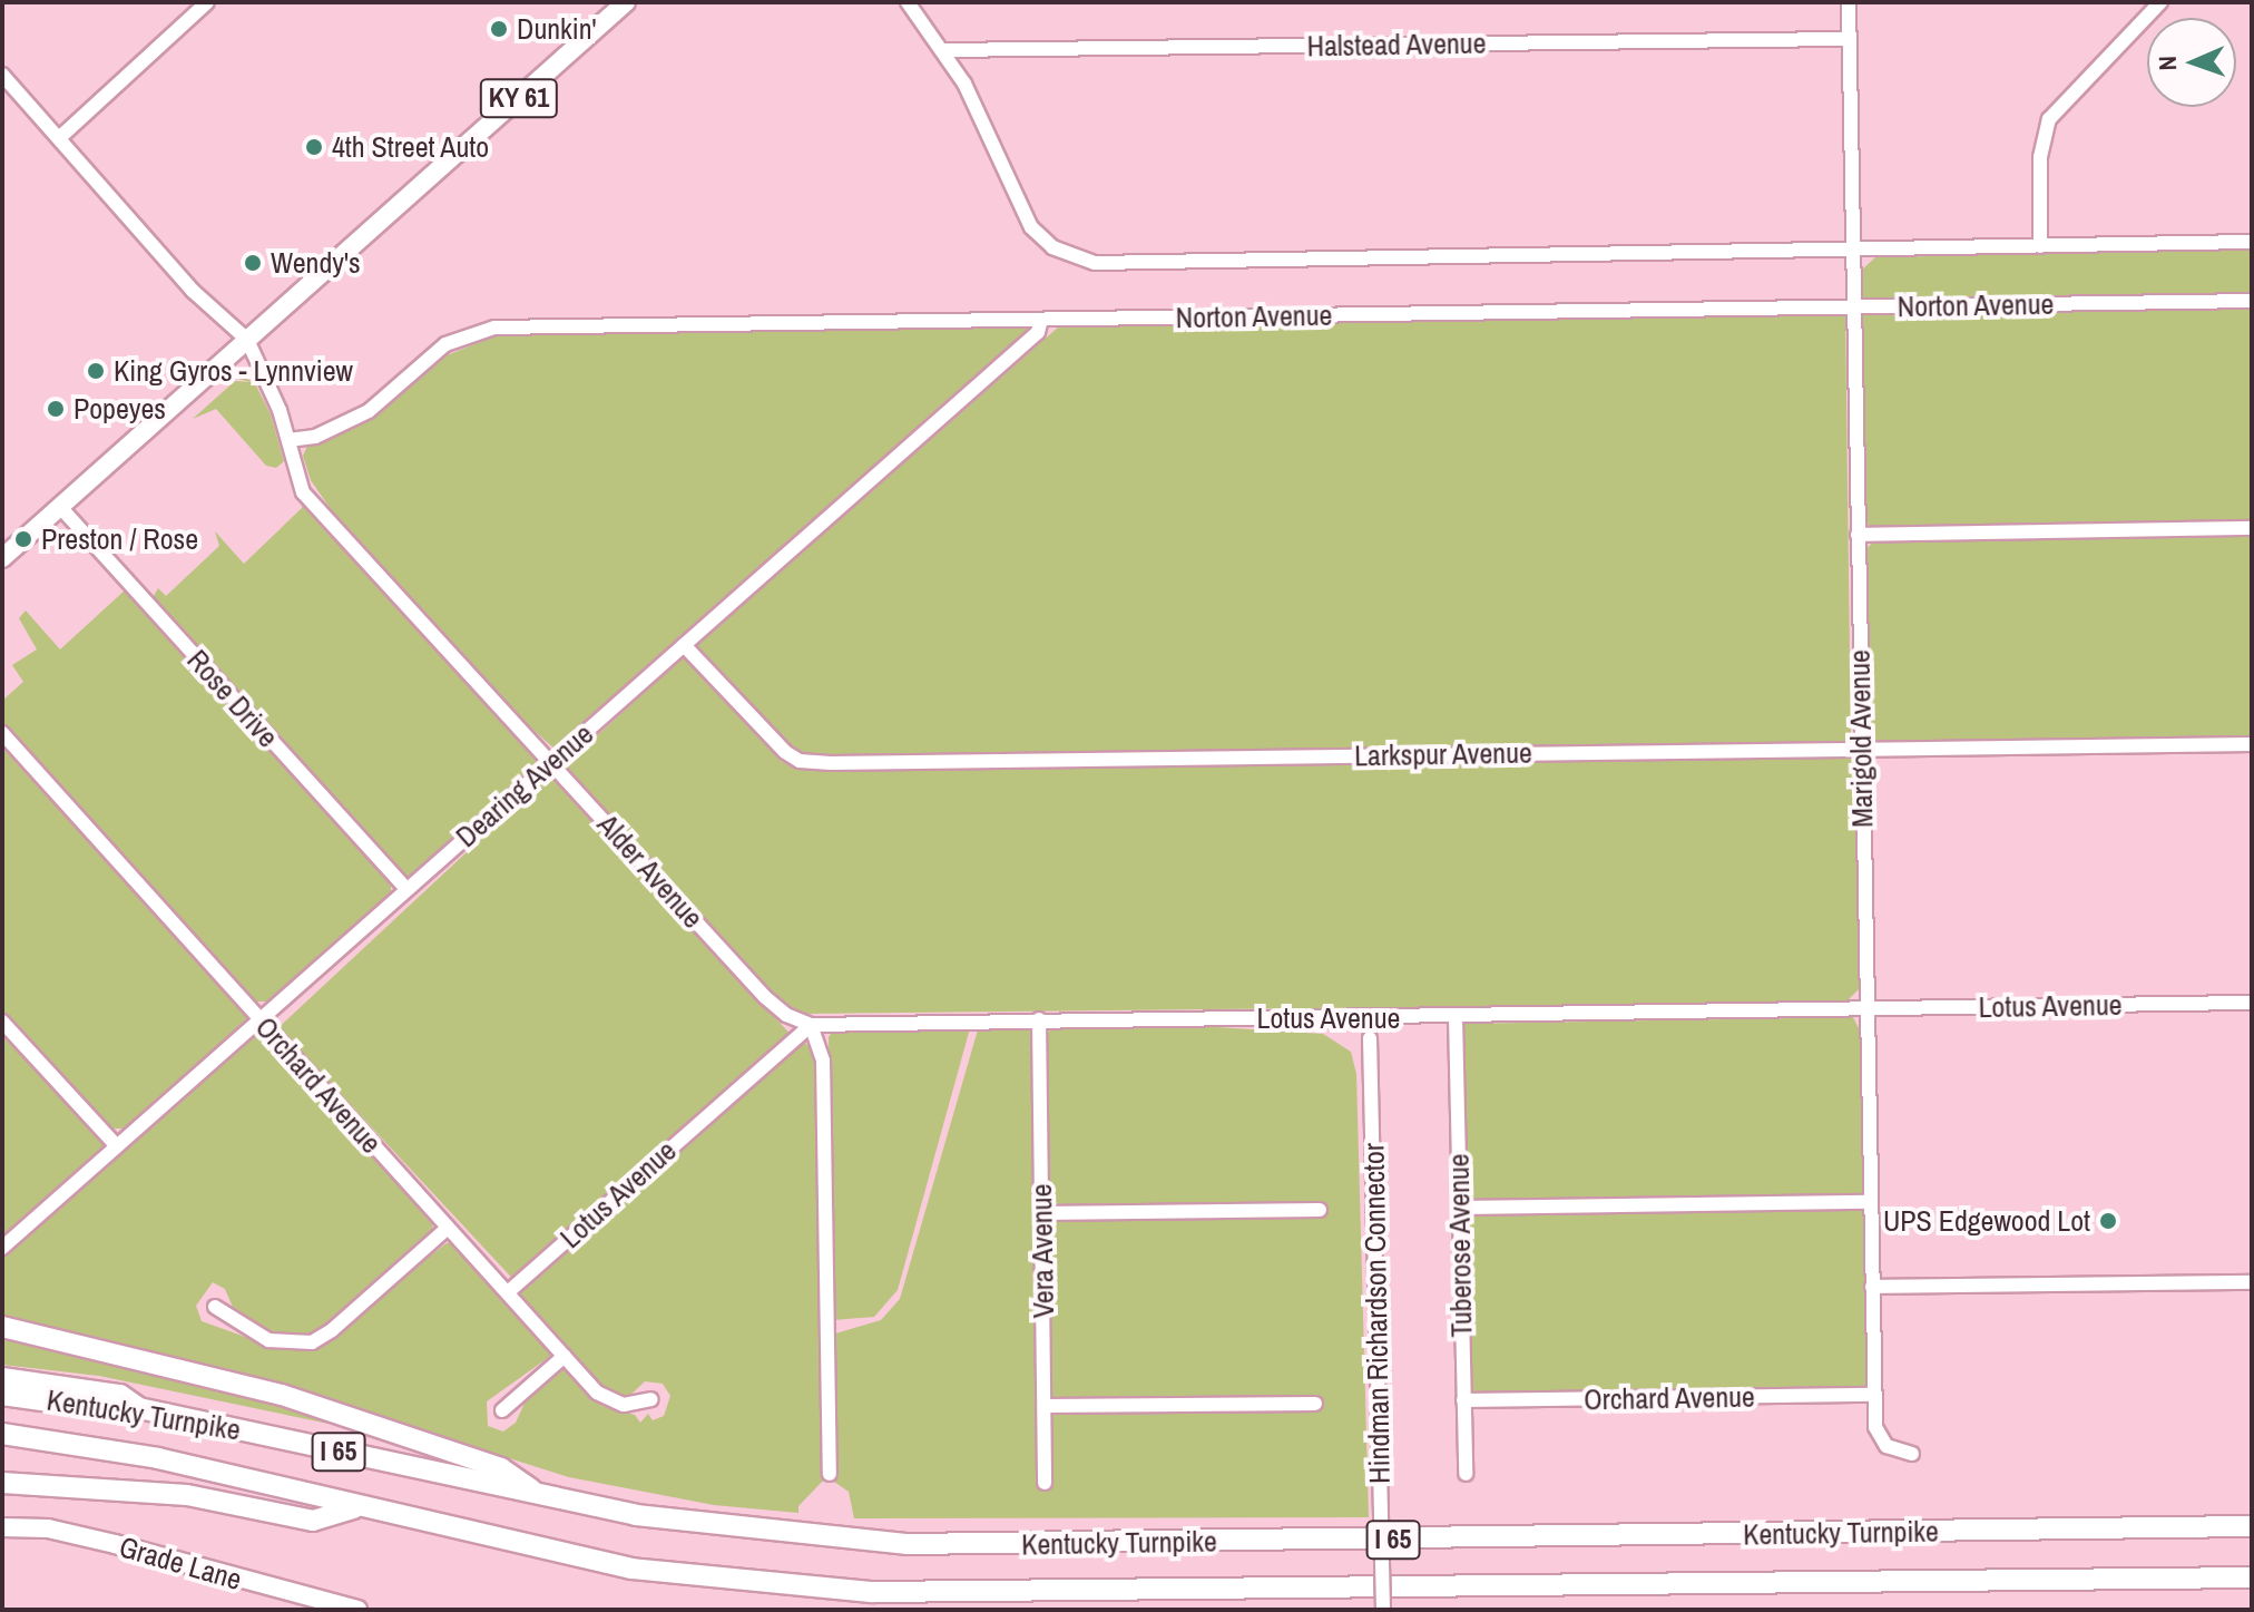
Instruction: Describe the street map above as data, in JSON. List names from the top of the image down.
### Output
{
  "streets": {
    "highway": ["Kentucky Turnpike", "I 65"],
    "main road": ["KY 61", "Grade Lane"],
    "street": [
      "Halstead Avenue",
      "Norton Avenue",
      "Rose Drive",
      "Marigold Avenue",
      "Larkspur Avenue",
      "Dearing Avenue",
      "Alder Avenue",
      "Lotus Avenue",
      "Orchard Avenue",
      "Tuberose Avenue",
      "Vera Avenue",
      "Hindman Richardson Connector"
    ]
  },
  "crossings": [
    ["Halstead Avenue", "Norton Avenue"],
    ["Halstead Avenue", "Marigold Avenue"],
    ["KY 61", "Rose Drive"],
    ["KY 61", "Alder Avenue"],
    ["Norton Avenue", "Marigold Avenue"],
    ["Norton Avenue", "Dearing Avenue"],
    ["Norton Avenue", "Alder Avenue"],
    ["Rose Drive", "Dearing Avenue"],
    ["Marigold Avenue", "Larkspur Avenue"],
    ["Marigold Avenue", "Lotus Avenue"],
    ["Marigold Avenue", "Orchard Avenue"],
    ["Larkspur Avenue", "Dearing Avenue"],
    ["Dearing Avenue", "Alder Avenue"],
    ["Dearing Avenue", "Orchard Avenue"],
    ["Alder Avenue", "Lotus Avenue"],
    ["Lotus Avenue", "Orchard Avenue"],
    ["Lotus Avenue", "Tuberose Avenue"],
    ["Lotus Avenue", "Vera Avenue"],
    ["Lotus Avenue", "Hindman Richardson Connector"],
    ["Orchard Avenue", "Tuberose Avenue"]
  ],
  "places": [
    "Dunkin'",
    "4th Street Auto",
    "Wendy's",
    "King Gyros - Lynnview",
    "Popeyes",
    "Preston / Rose",
    "UPS Edgewood Lot"
  ],
  "north": "left"
}
